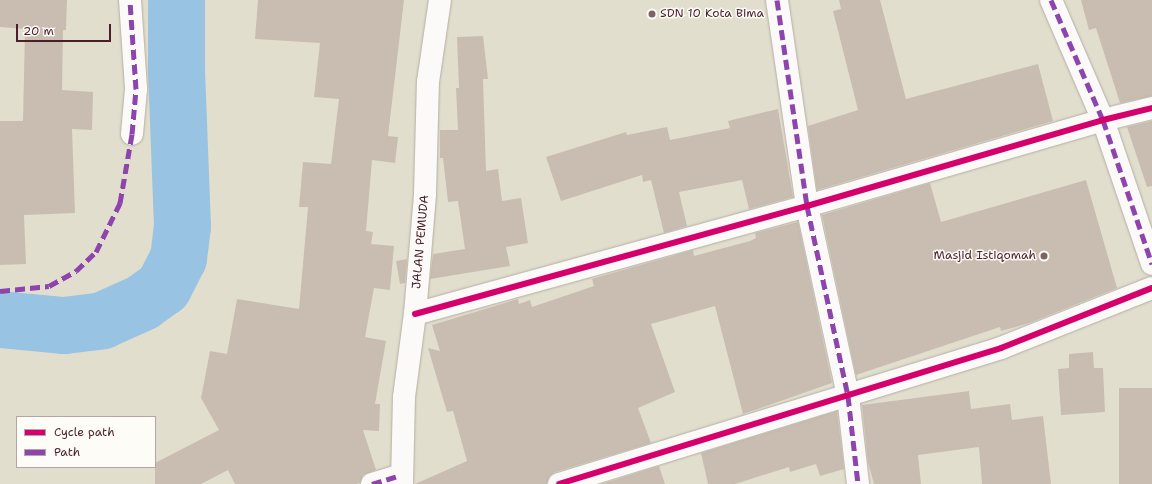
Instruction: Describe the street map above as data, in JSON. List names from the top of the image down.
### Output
{
  "streets": {
    "street": ["JALAN PEMUDA"]
  },
  "places": ["SDN 10 Kota Bima", "Masjid Istiqomah"],
  "legend": ["Cycle path", "Path"],
  "scale_bar": "20 m"
}
